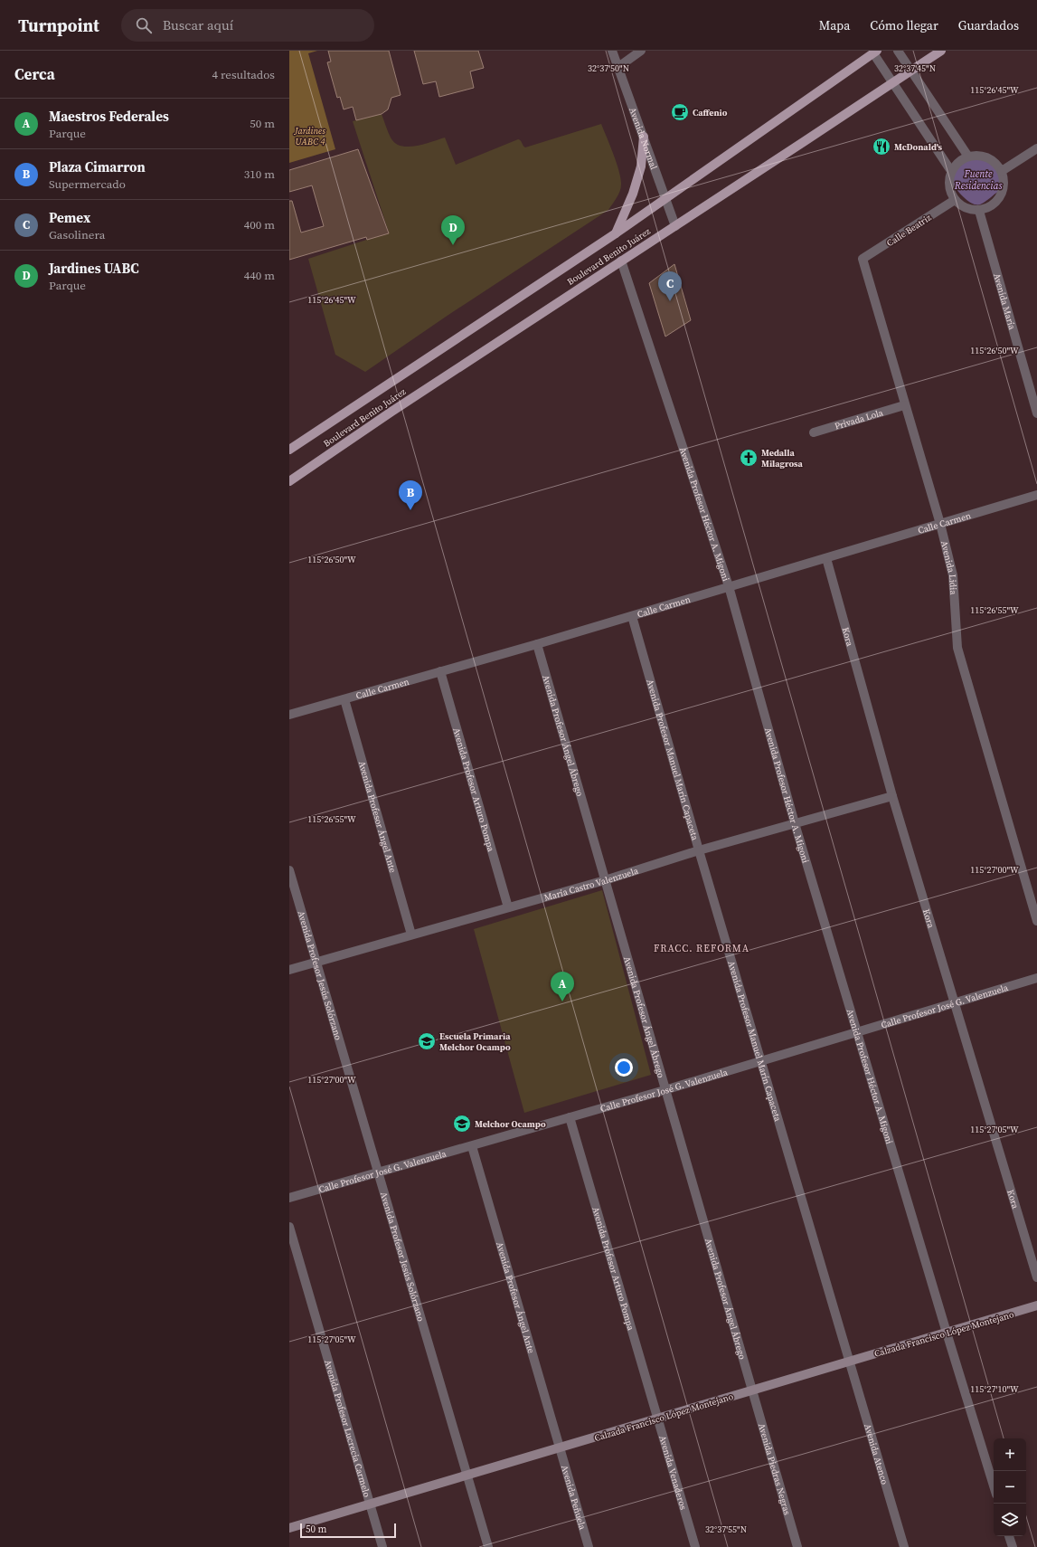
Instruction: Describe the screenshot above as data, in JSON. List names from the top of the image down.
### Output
{
  "streets": {
    "main road": ["Boulevard Benito Juárez", "Calzada Francisco López Montejano"],
    "street": [
      "Avenida Normal",
      "Calle Beatriz",
      "Avenida María",
      "Privada Lola",
      "Avenida Profesor Héctor A. Migoni",
      "Calle Carmen",
      "Avenida Lidia",
      "Kora",
      "Avenida Profesor Ángel Ábrego",
      "Avenida Profesor Manuel Marín Capaceta",
      "Avenida Profesor Arturo Pompa",
      "Avenida Profesor Ángel Ante",
      "María Castro Valenzuela",
      "Avenida Profesor Jesús Solórzano",
      "Calle Profesor José G. Valenzuela",
      "Avenida Profesor Lucrecia Carmelo",
      "Avenida Atenco",
      "Avenida Piedras Negras",
      "Avenida Venaderos",
      "Avenida Peñuela"
    ]
  },
  "crossings": [
    ["Avenida Normal", "Boulevard Benito Juárez"],
    ["Calle Beatriz", "Avenida María"],
    ["Calle Beatriz", "Avenida Lidia"],
    ["Boulevard Benito Juárez", "Avenida Profesor Héctor A. Migoni"],
    ["Privada Lola", "Avenida Lidia"],
    ["Avenida Profesor Héctor A. Migoni", "Calle Carmen"],
    ["Avenida Profesor Héctor A. Migoni", "María Castro Valenzuela"],
    ["Avenida Profesor Héctor A. Migoni", "Calle Profesor José G. Valenzuela"],
    ["Avenida Profesor Héctor A. Migoni", "Calzada Francisco López Montejano"],
    ["Calle Carmen", "Avenida Lidia"],
    ["Calle Carmen", "Kora"],
    ["Calle Carmen", "Avenida Profesor Ángel Ábrego"],
    ["Calle Carmen", "Avenida Profesor Manuel Marín Capaceta"],
    ["Calle Carmen", "Avenida Profesor Arturo Pompa"],
    ["Calle Carmen", "Avenida Profesor Ángel Ante"],
    ["Kora", "María Castro Valenzuela"],
    ["Kora", "Calle Profesor José G. Valenzuela"],
    ["Avenida Profesor Ángel Ábrego", "María Castro Valenzuela"],
    ["Avenida Profesor Ángel Ábrego", "Calle Profesor José G. Valenzuela"],
    ["Avenida Profesor Ángel Ábrego", "Calzada Francisco López Montejano"],
    ["Avenida Profesor Ángel Ábrego", "Avenida Piedras Negras"],
    ["Avenida Profesor Manuel Marín Capaceta", "María Castro Valenzuela"],
    ["Avenida Profesor Manuel Marín Capaceta", "Calle Profesor José G. Valenzuela"],
    ["Avenida Profesor Manuel Marín Capaceta", "Calzada Francisco López Montejano"],
    ["Avenida Profesor Manuel Marín Capaceta", "Avenida Atenco"],
    ["Avenida Profesor Arturo Pompa", "María Castro Valenzuela"],
    ["Avenida Profesor Arturo Pompa", "Calle Profesor José G. Valenzuela"],
    ["Avenida Profesor Arturo Pompa", "Calzada Francisco López Montejano"],
    ["Avenida Profesor Arturo Pompa", "Avenida Venaderos"],
    ["Avenida Profesor Ángel Ante", "María Castro Valenzuela"],
    ["Avenida Profesor Ángel Ante", "Calle Profesor José G. Valenzuela"],
    ["Avenida Profesor Ángel Ante", "Calzada Francisco López Montejano"],
    ["Avenida Profesor Ángel Ante", "Avenida Peñuela"],
    ["María Castro Valenzuela", "Avenida Profesor Jesús Solórzano"],
    ["Avenida Profesor Jesús Solórzano", "Calle Profesor José G. Valenzuela"],
    ["Avenida Profesor Jesús Solórzano", "Calzada Francisco López Montejano"],
    ["Calzada Francisco López Montejano", "Avenida Profesor Lucrecia Carmelo"],
    ["Calzada Francisco López Montejano", "Avenida Atenco"],
    ["Calzada Francisco López Montejano", "Avenida Piedras Negras"],
    ["Calzada Francisco López Montejano", "Avenida Venaderos"],
    ["Calzada Francisco López Montejano", "Avenida Peñuela"]
  ],
  "districts": ["FRACC. REFORMA"],
  "water": ["Fuente Residencias"],
  "parks": ["Jardines UABC 4"],
  "places": {
    "cafe": ["Caffenio"],
    "restaurant": ["McDonald's"],
    "church": ["Medalla Milagrosa"],
    "school or university": ["Escuela Primaria Melchor Ocampo", "Melchor Ocampo"]
  },
  "scale_bar": "50 m",
  "page": {
    "header": "Turnpoint",
    "search": "Buscar aquí",
    "nav": ["Mapa", "Cómo llegar", "Guardados"],
    "heading": ["Cerca", "4 resultados"],
    "list": [
      {
        "mark": "A",
        "name": "Maestros Federales",
        "note": "Parque",
        "value": "50 m"
      },
      {
        "mark": "B",
        "name": "Plaza Cimarron",
        "note": "Supermercado",
        "value": "310 m"
      },
      {
        "mark": "C",
        "name": "Pemex",
        "note": "Gasolinera",
        "value": "400 m"
      },
      {
        "mark": "D",
        "name": "Jardines UABC",
        "note": "Parque",
        "value": "440 m"
      }
    ],
    "pins": [
      "D",
      "C",
      "B",
      "A"
    ],
    "map_buttons": ["+", "−"],
    "scale": "50 m"
  },
  "coordinates": [
    "32°37'50\"N",
    "32°37'45\"N",
    "115°26'45\"W",
    "115°26'50\"W",
    "115°26'55\"W",
    "115°27'00\"W",
    "115°27'05\"W",
    "115°27'10\"W",
    "32°37'55\"N"
  ]
}
